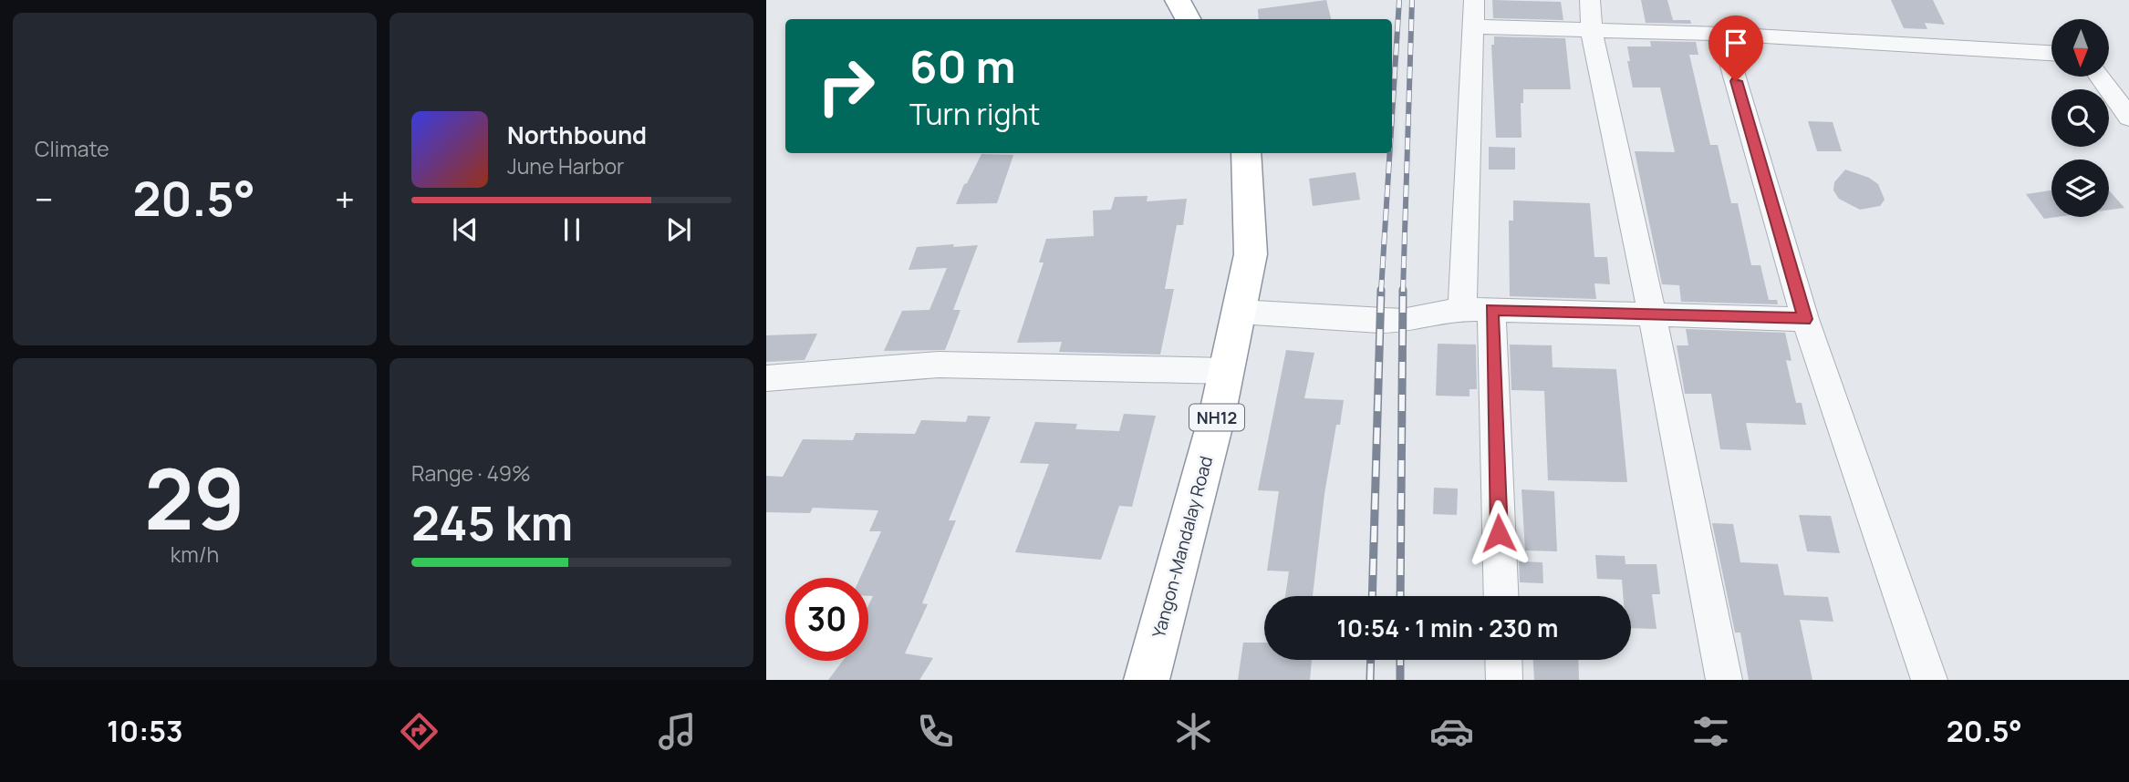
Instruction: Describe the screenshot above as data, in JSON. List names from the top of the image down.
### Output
{
  "streets": {
    "highway": ["NH12", "Yangon-Mandalay Road"]
  },
  "north": "bottom",
  "page": {
    "tile": [
      "Climate",
      ["29", "km/h"],
      ["Range · 49%", "245 km"]
    ],
    "turn": ["60 m", "Turn right"],
    "song": ["Northbound", "June Harbor"],
    "heat": ["−", "20.5°", "+"],
    "limit": "30",
    "trip": "10:54 · 1 min · 230 m",
    "tabs": ["10:53", "20.5°"]
  }
}
